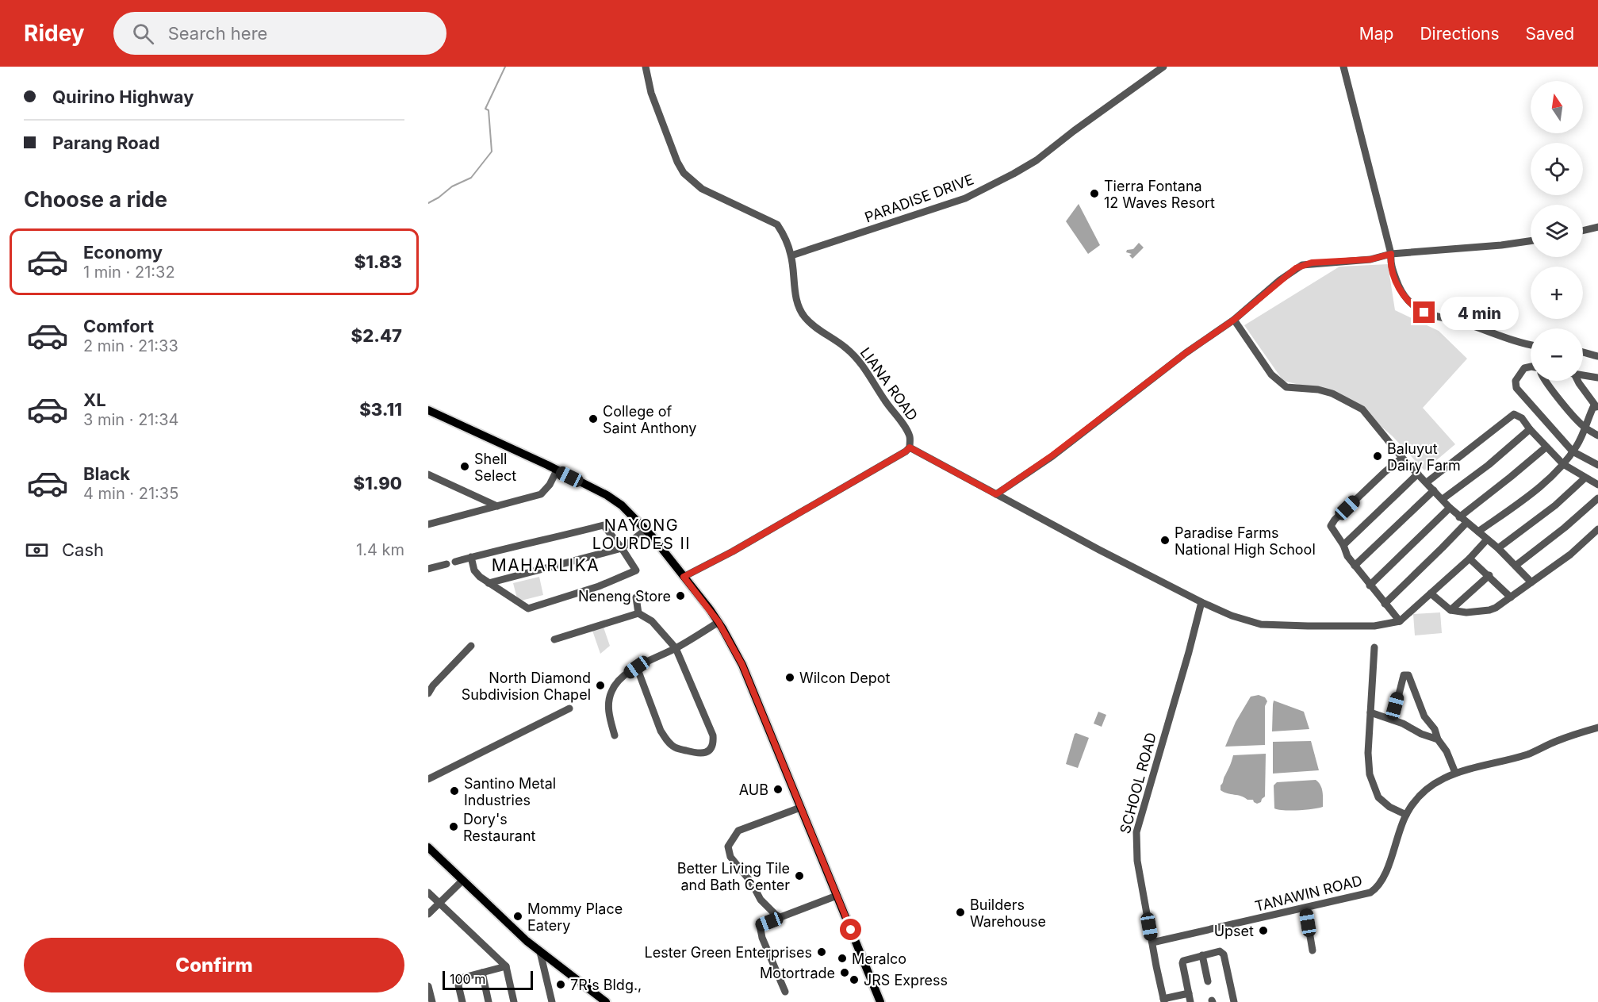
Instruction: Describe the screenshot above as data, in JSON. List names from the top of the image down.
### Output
{
  "streets": {
    "street": [
      "PARADISE DRIVE",
      "LIANA ROAD",
      "SCHOOL ROAD",
      "TANAWIN ROAD"
    ]
  },
  "crossings": [
    ["PARADISE DRIVE", "LIANA ROAD"],
    ["SCHOOL ROAD", "TANAWIN ROAD"]
  ],
  "districts": ["NAYONG LOURDES II", "MAHARLIKA"],
  "places": [
    "Tierra Fontana 12 Waves Resort",
    "College of Saint Anthony",
    "Baluyut Dairy Farm",
    "Shell Select",
    "Paradise Farms National High School",
    "Neneng Store",
    "Wilcon Depot",
    "North Diamond Subdivision Chapel",
    "AUB",
    "Santino Metal Industries",
    "Dory's Restaurant",
    "Better Living Tile and Bath Center",
    "Builders Warehouse",
    "Mommy Place Eatery",
    "Upset",
    "Lester Green Enterprises",
    "Meralco",
    "Motortrade",
    "JRS Express",
    "7R's Bldg.,"
  ],
  "scale_bar": "100 m",
  "north": "top",
  "page": {
    "header": "Ridey",
    "search": "Search here",
    "nav": ["Map", "Directions", "Saved"],
    "banner": ["Quirino Highway", "Parang Road"],
    "map_buttons": ["+", "−"],
    "heading": "Choose a ride",
    "list": [
      {
        "name": "Economy",
        "note": "1 min · 21:32",
        "value": "$1.83"
      },
      {
        "name": "Comfort",
        "note": "2 min · 21:33",
        "value": "$2.47"
      },
      {
        "name": "XL",
        "note": "3 min · 21:34",
        "value": "$3.11"
      },
      {
        "name": "Black",
        "note": "4 min · 21:35",
        "value": "$1.90"
      }
    ],
    "bubble": "4 min",
    "pay": ["Cash", "1.4 km"],
    "buttons": "Confirm",
    "scale": "100 m"
  }
}
